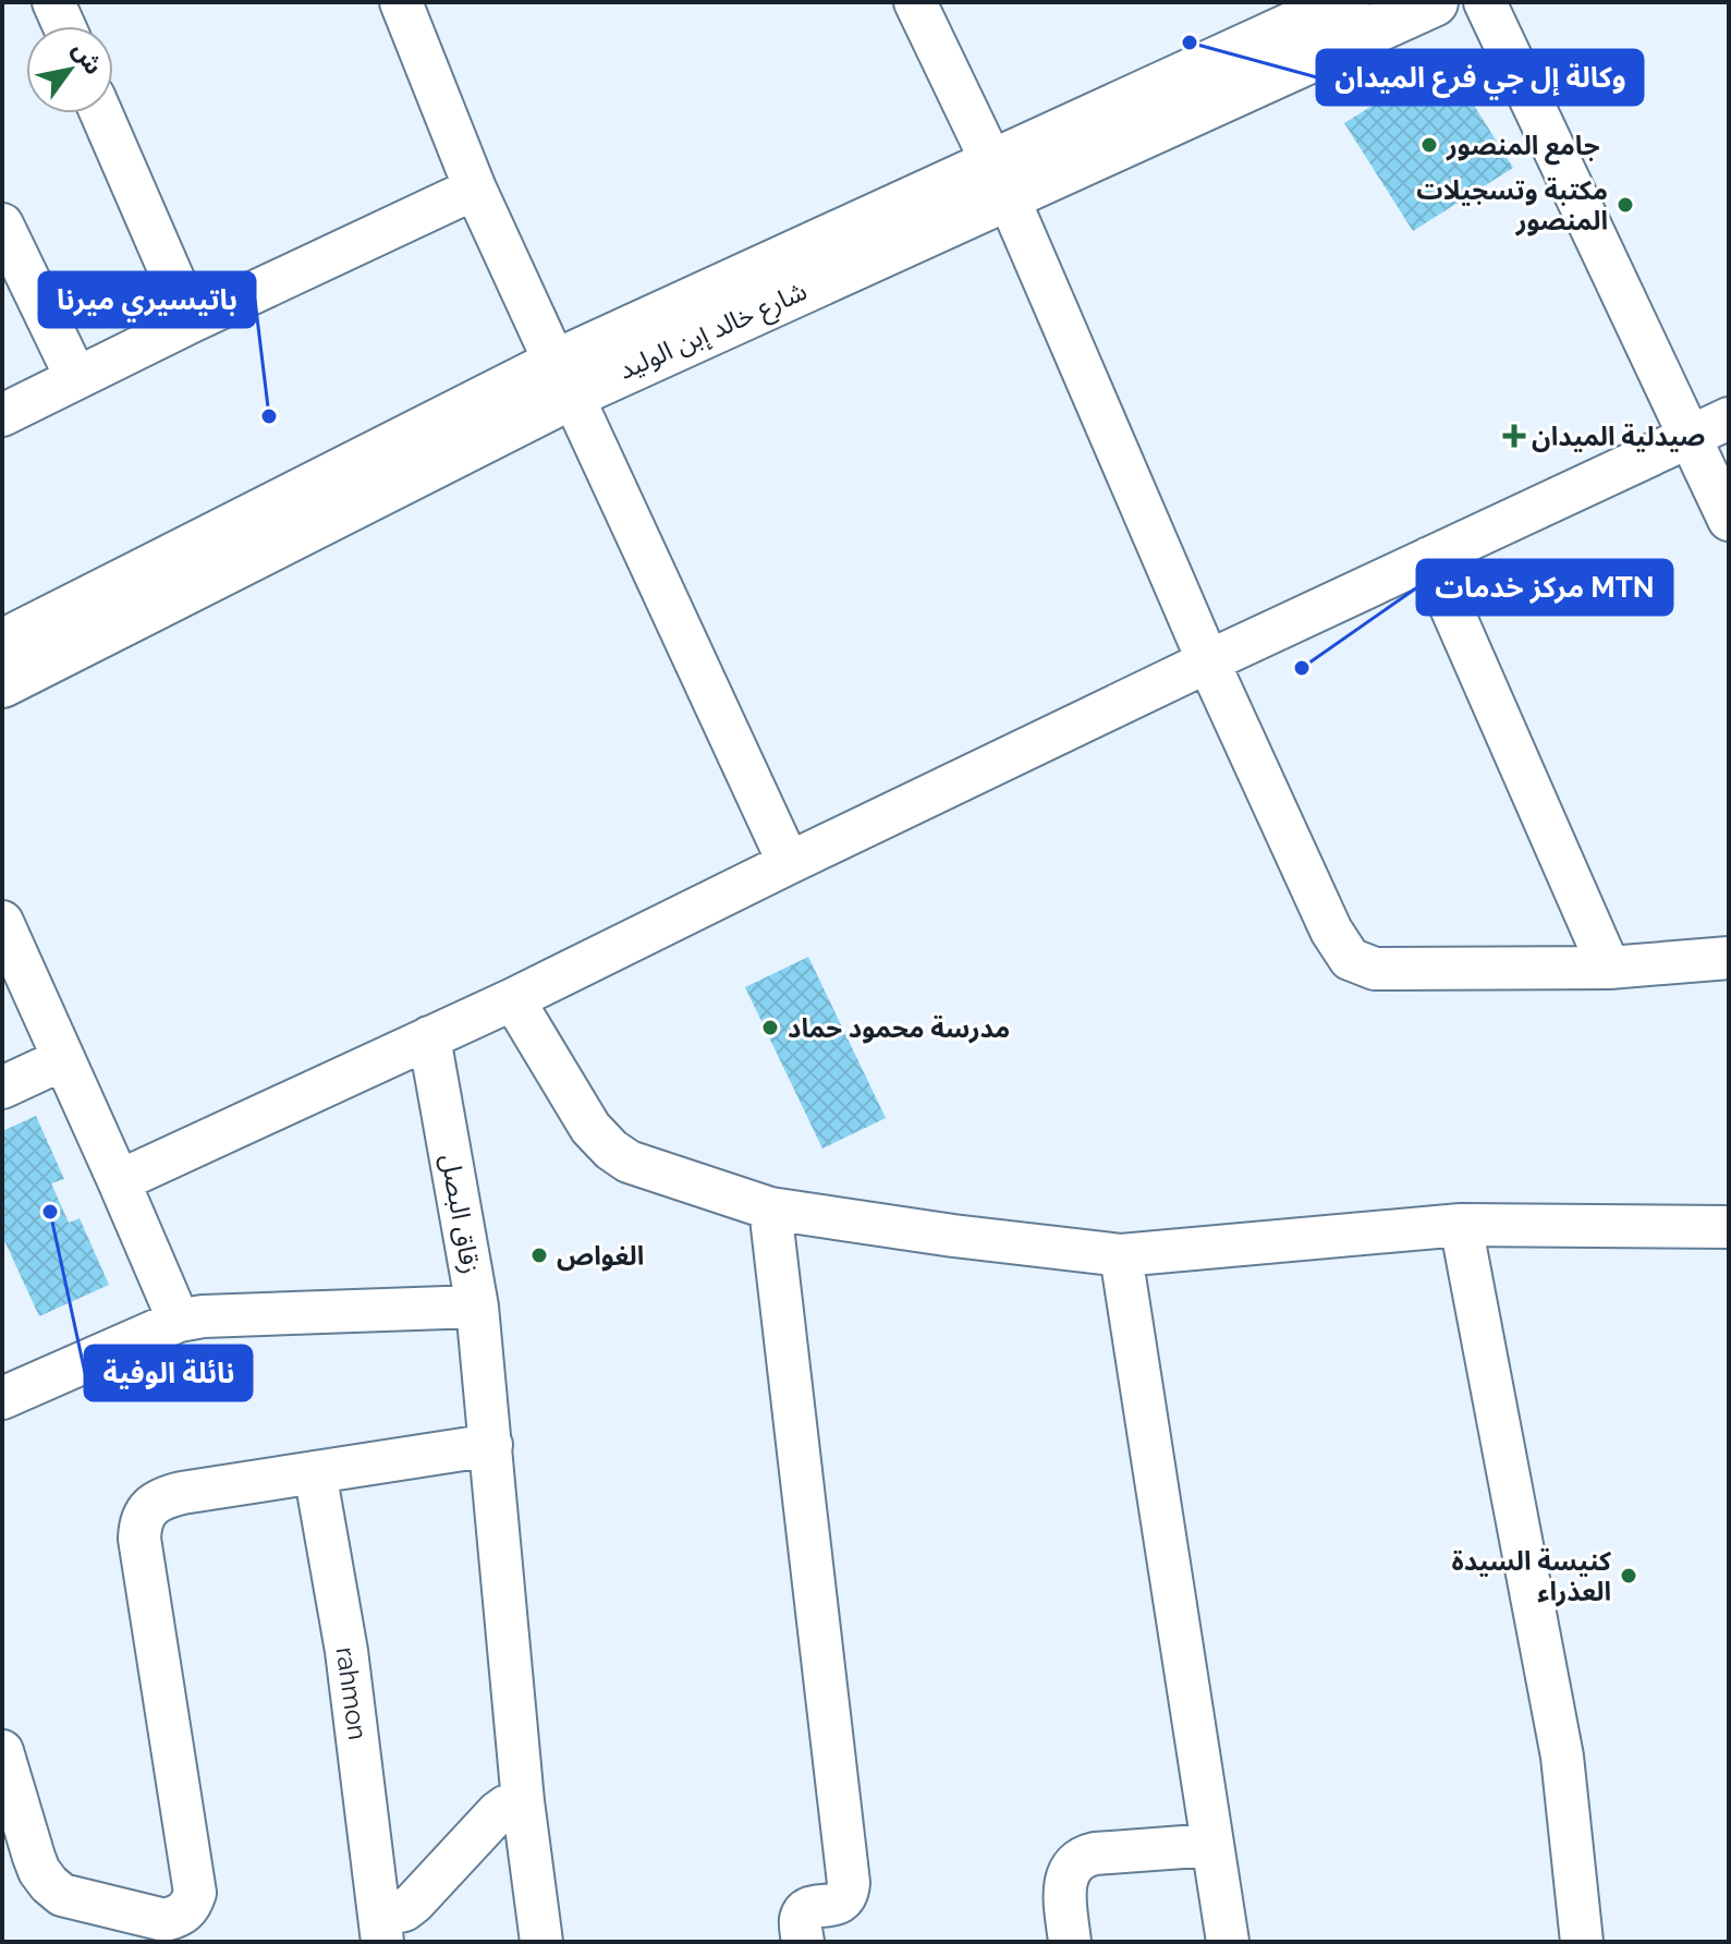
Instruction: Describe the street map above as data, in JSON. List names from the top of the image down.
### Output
{
  "streets": {
    "main road": ["شارع خالد إبن الوليد"],
    "street": ["زقاق البصل", "rahmon"]
  },
  "places": {
    "other": [
      "وكالة إل جي فرع الميدان",
      "جامع المنصور",
      "مكتبة وتسجيلات المنصور",
      "باتيسيري ميرنا",
      "مركز خدمات MTN",
      "مدرسة محمود حماد",
      "نائلة الوفية",
      "الغواص",
      "كنيسة السيدة العذراء"
    ],
    "health": ["صيدلية الميدان"]
  },
  "north": "top right"
}
